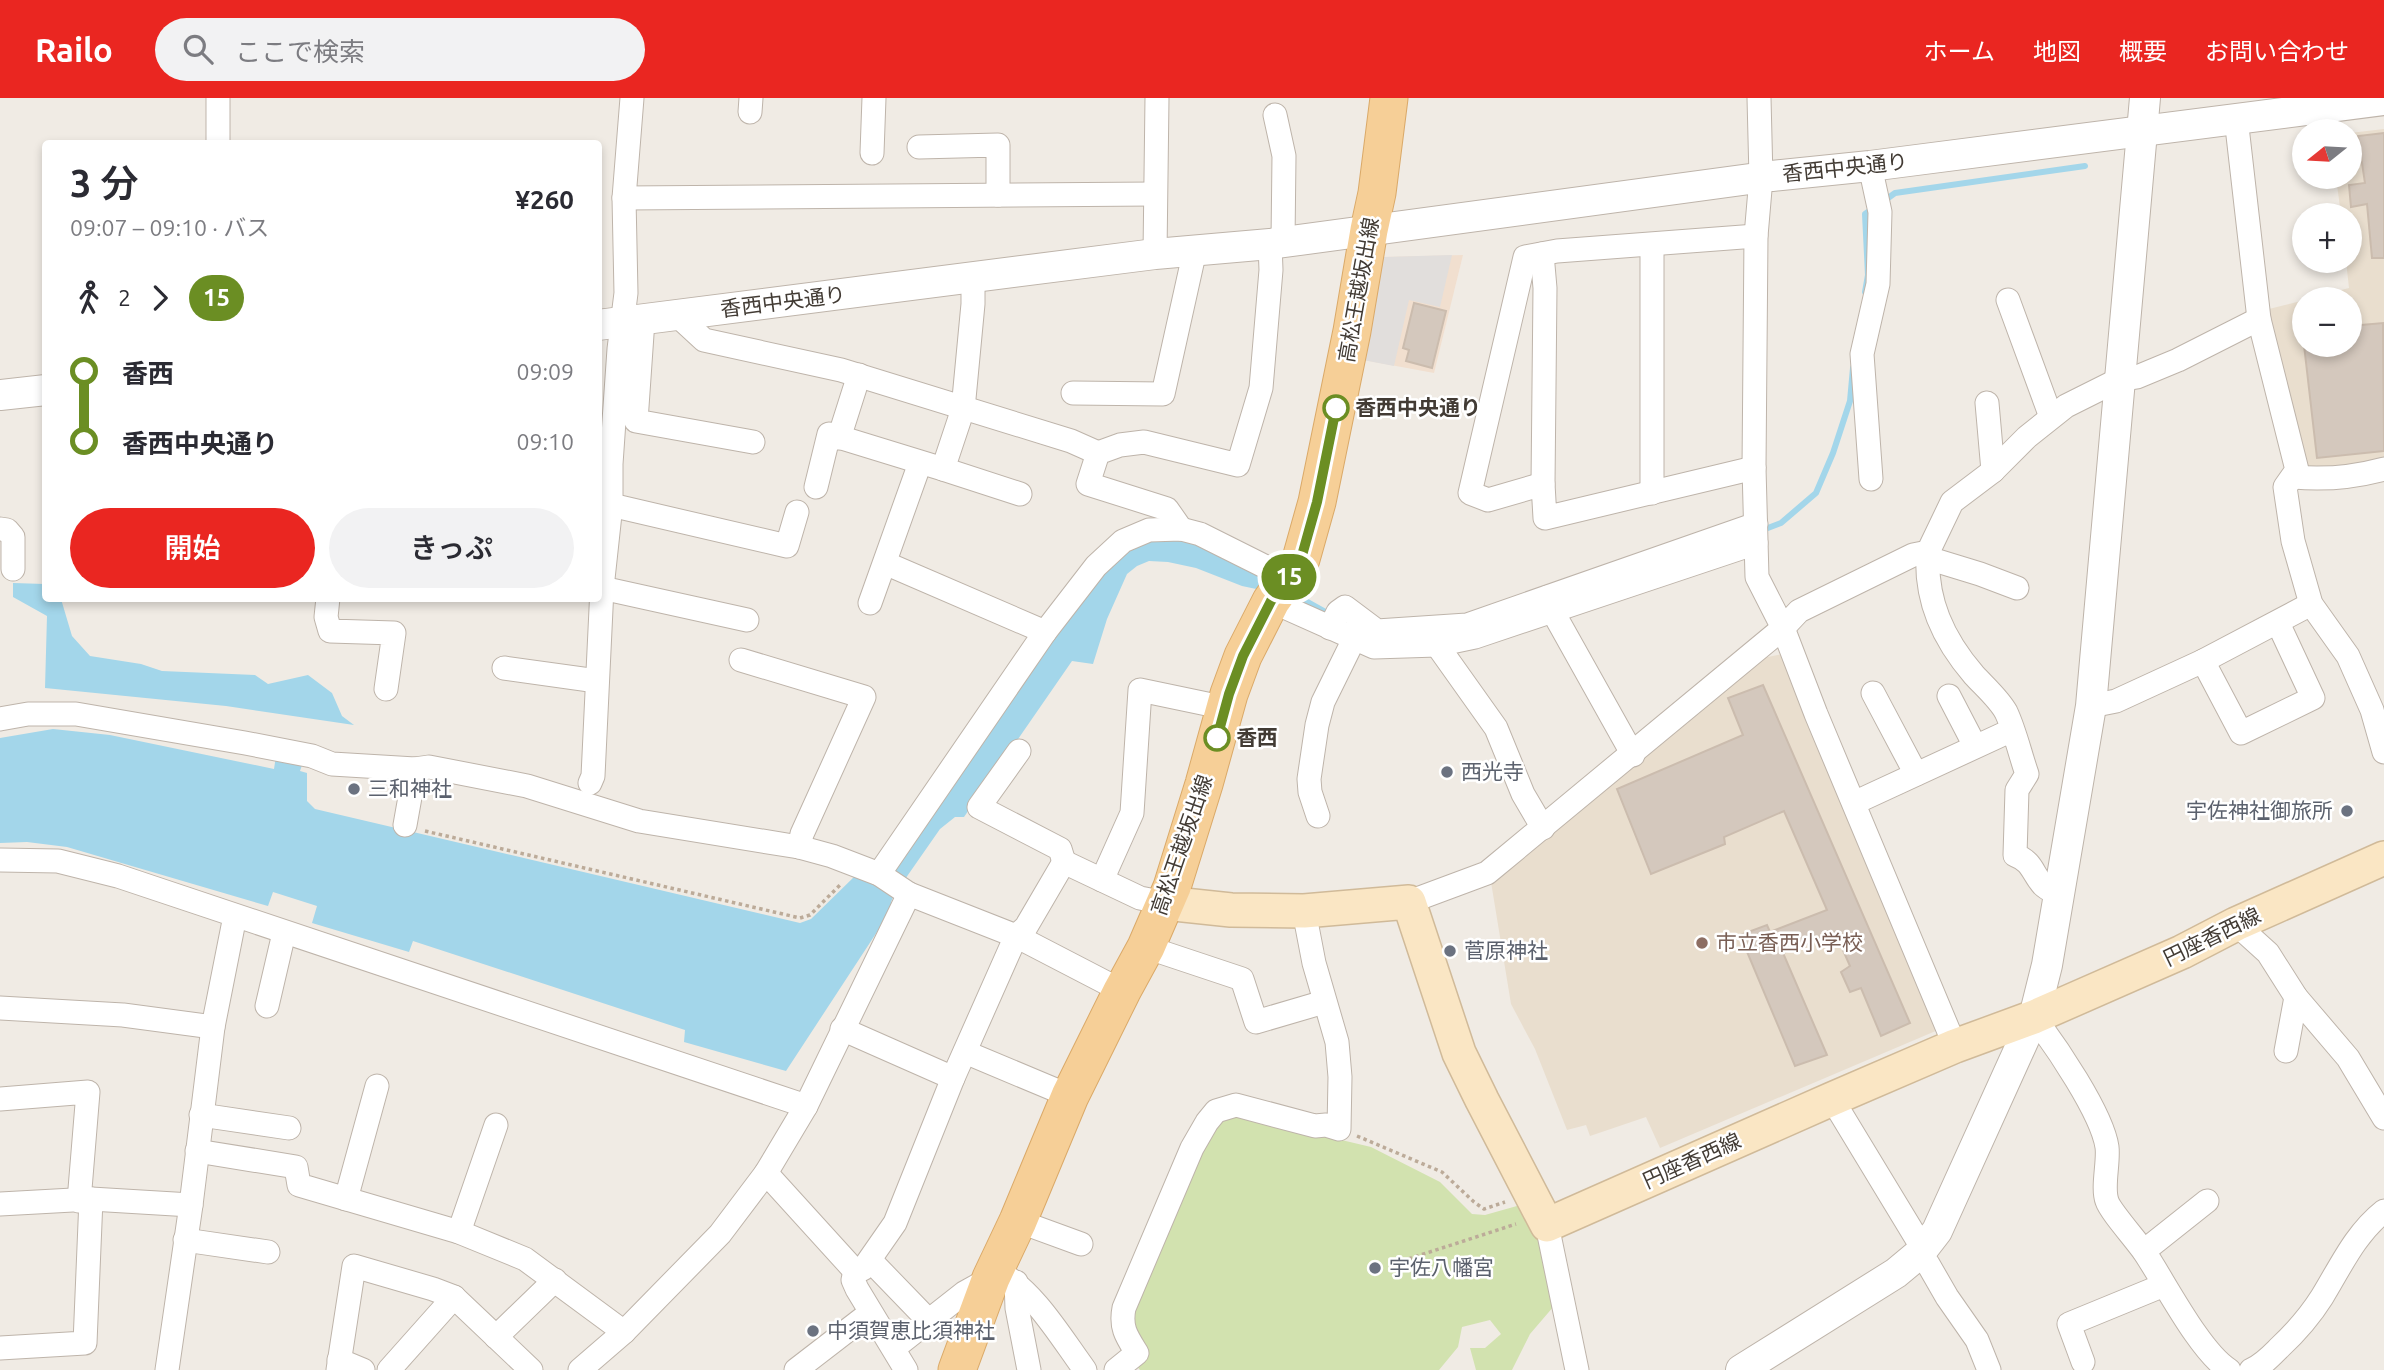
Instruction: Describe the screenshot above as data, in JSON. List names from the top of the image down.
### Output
{
  "streets": {
    "main road": ["高松王越坂出線", "円座香西線"],
    "street": ["香西中央通り"]
  },
  "crossings": [
    ["香西中央通り", "高松王越坂出線"]
  ],
  "places": [
    "香西中央通り",
    "香西",
    "西光寺",
    "三和神社",
    "宇佐神社御旅所",
    "市立香西小学校",
    "菅原神社",
    "宇佐八幡宮",
    "中須賀恵比須神社"
  ],
  "lines": ["bus line 15"],
  "north": "left",
  "page": {
    "header": "Railo",
    "search": "ここで検索",
    "nav": [
      "ホーム",
      "地図",
      "概要",
      "お問い合わせ"
    ],
    "on_map": "15",
    "map_buttons": ["+", "−"],
    "heading": ["3 分", "09:07 – 09:10 · バス", "¥260"],
    "legs": ["2", "15"],
    "list": [
      {
        "name": "香西",
        "value": "09:09"
      },
      {
        "name": "香西中央通り",
        "value": "09:10"
      }
    ],
    "buttons": ["開始", "きっぷ"]
  }
}
